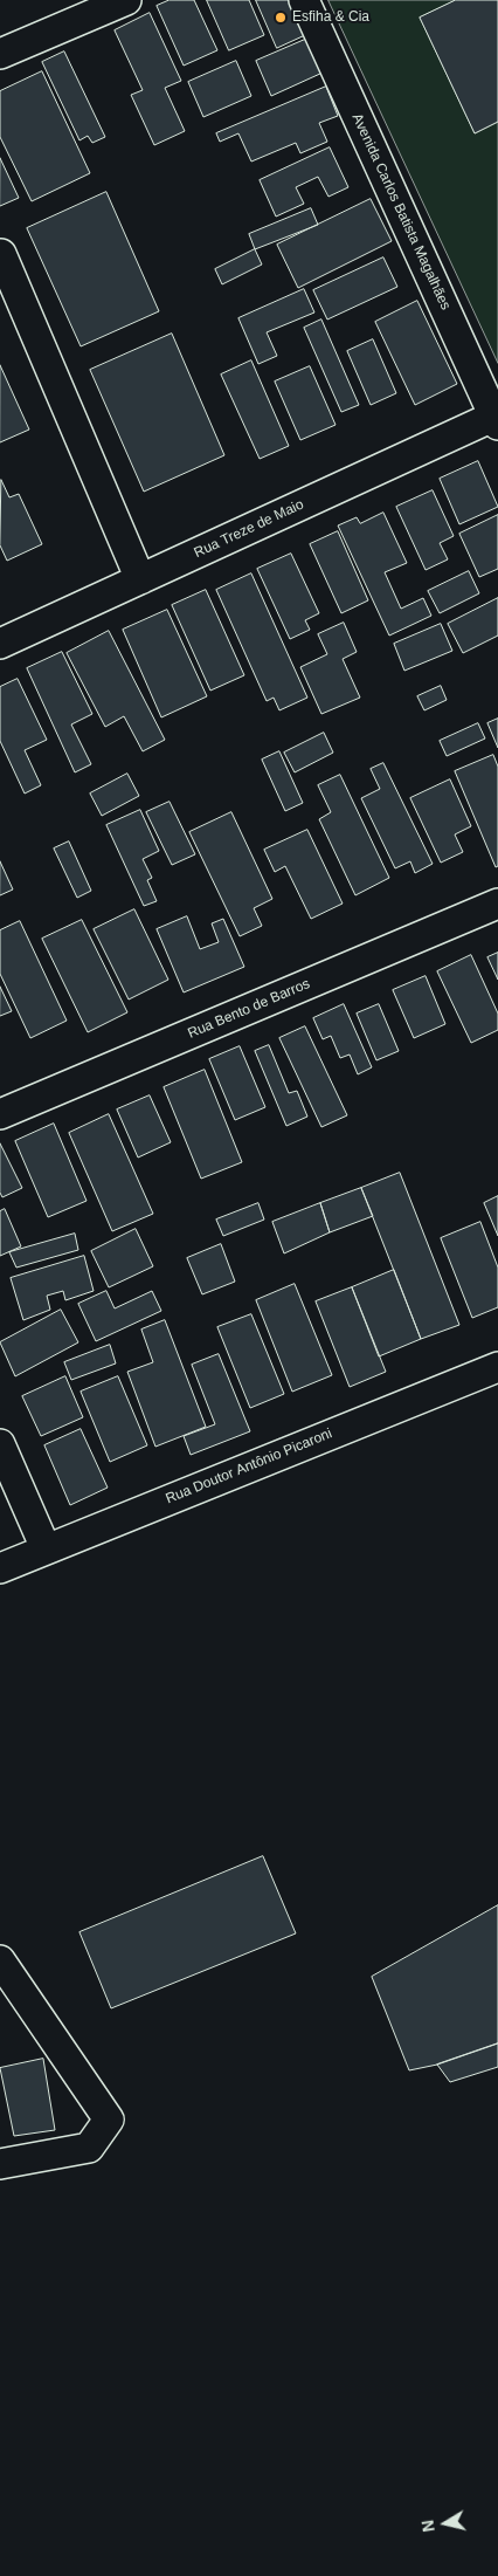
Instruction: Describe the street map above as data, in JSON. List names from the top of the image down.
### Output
{
  "streets": {
    "street": [
      "Avenida Carlos Batista Magalhães",
      "Rua Treze de Maio",
      "Rua Bento de Barros",
      "Rua Doutor Antônio Picaroni"
    ]
  },
  "crossings": [
    ["Avenida Carlos Batista Magalhães", "Rua Treze de Maio"]
  ],
  "places": ["Esfiha & Cia"],
  "north": "left"
}
